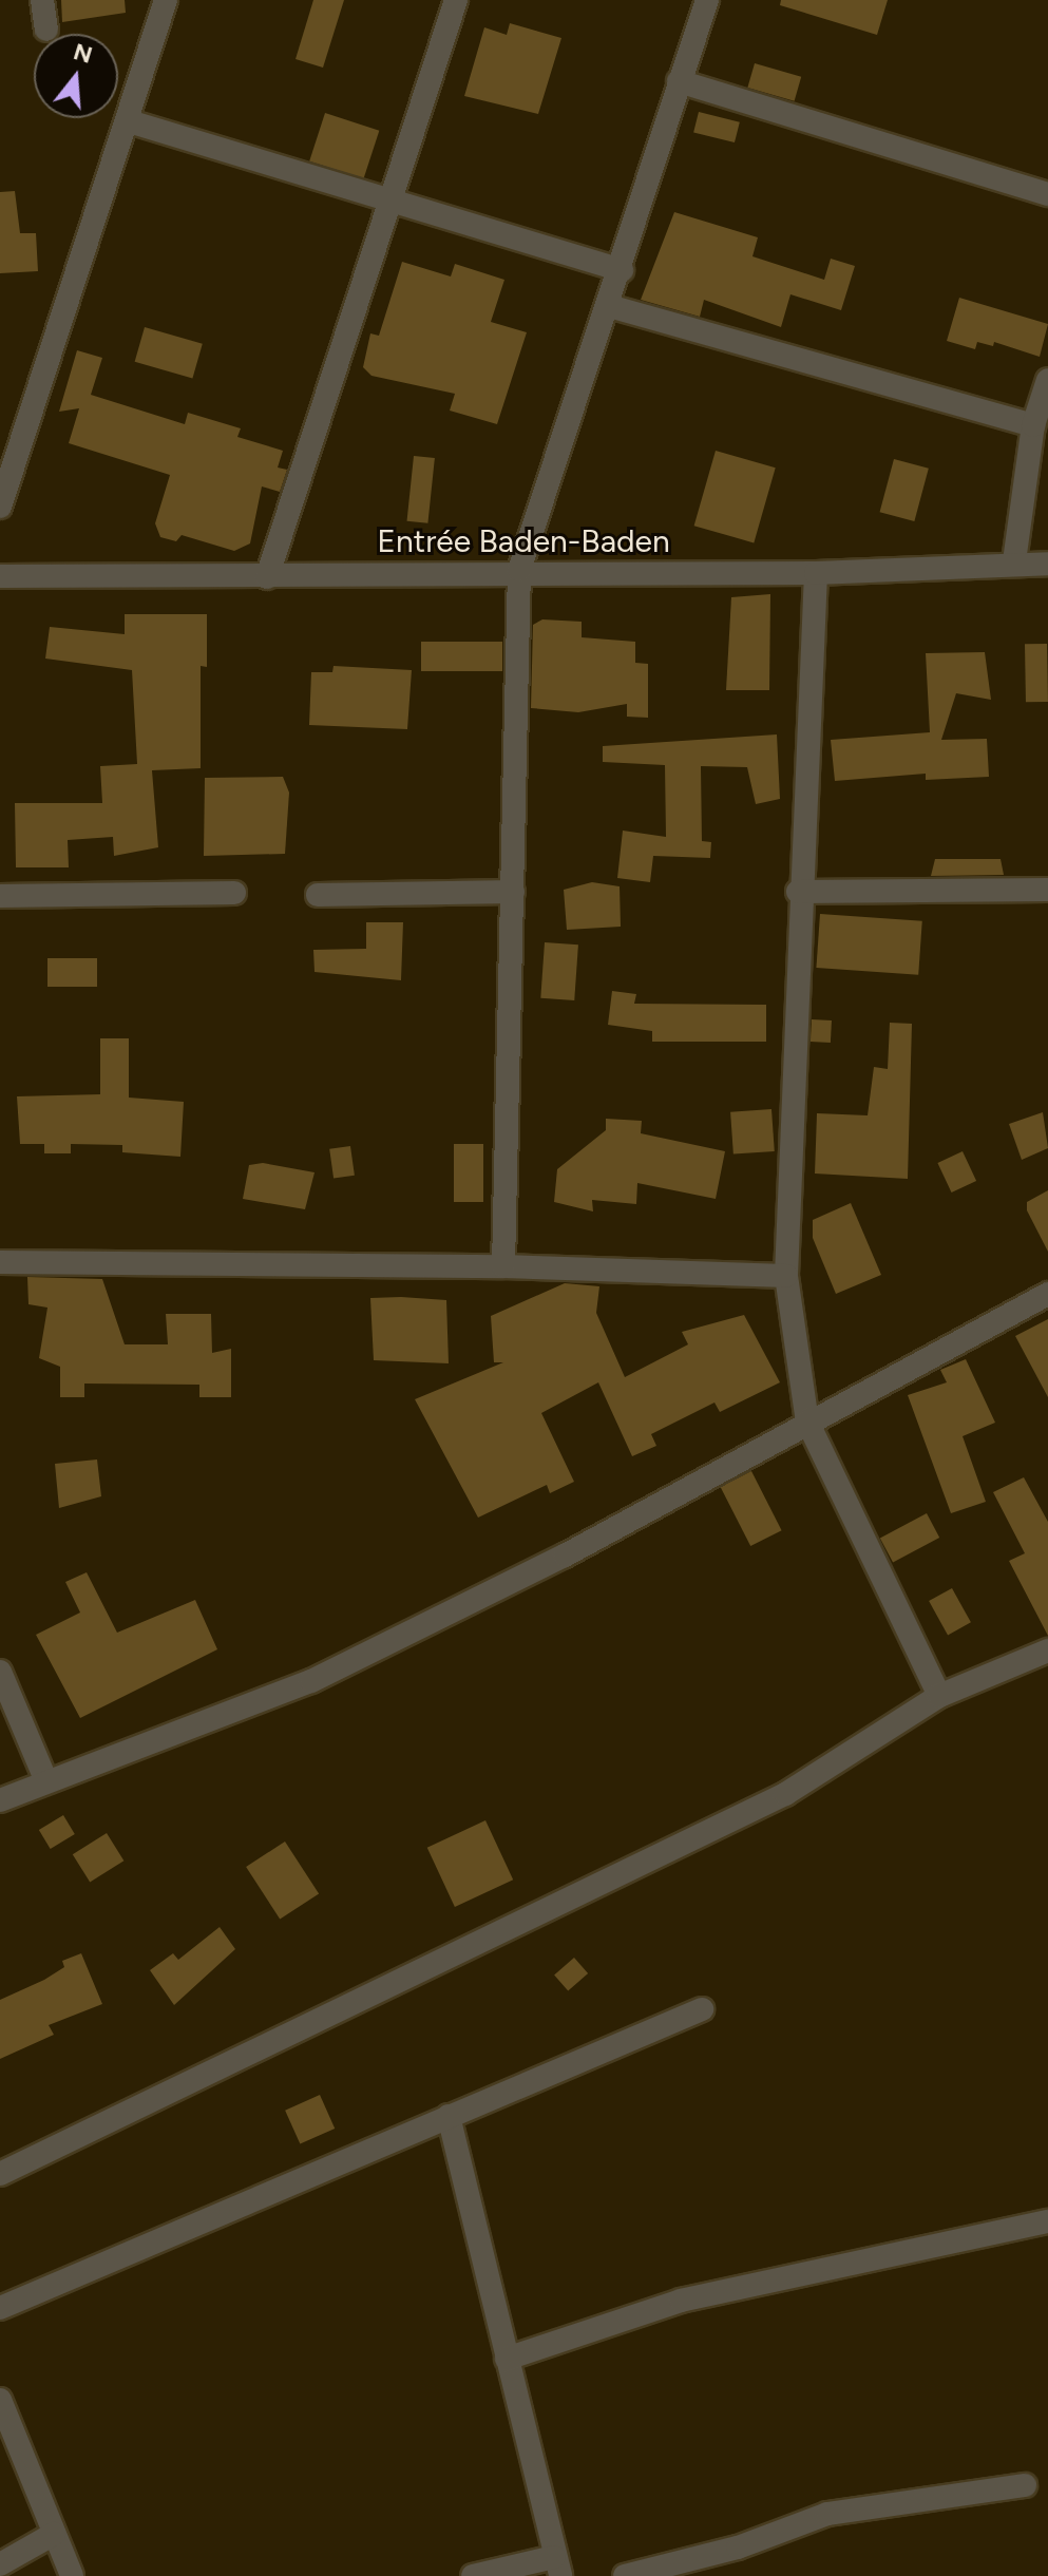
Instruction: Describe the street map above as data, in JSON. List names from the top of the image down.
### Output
{
  "streets": {
    "street": ["Entrée Baden-Baden"]
  },
  "north": "top"
}
